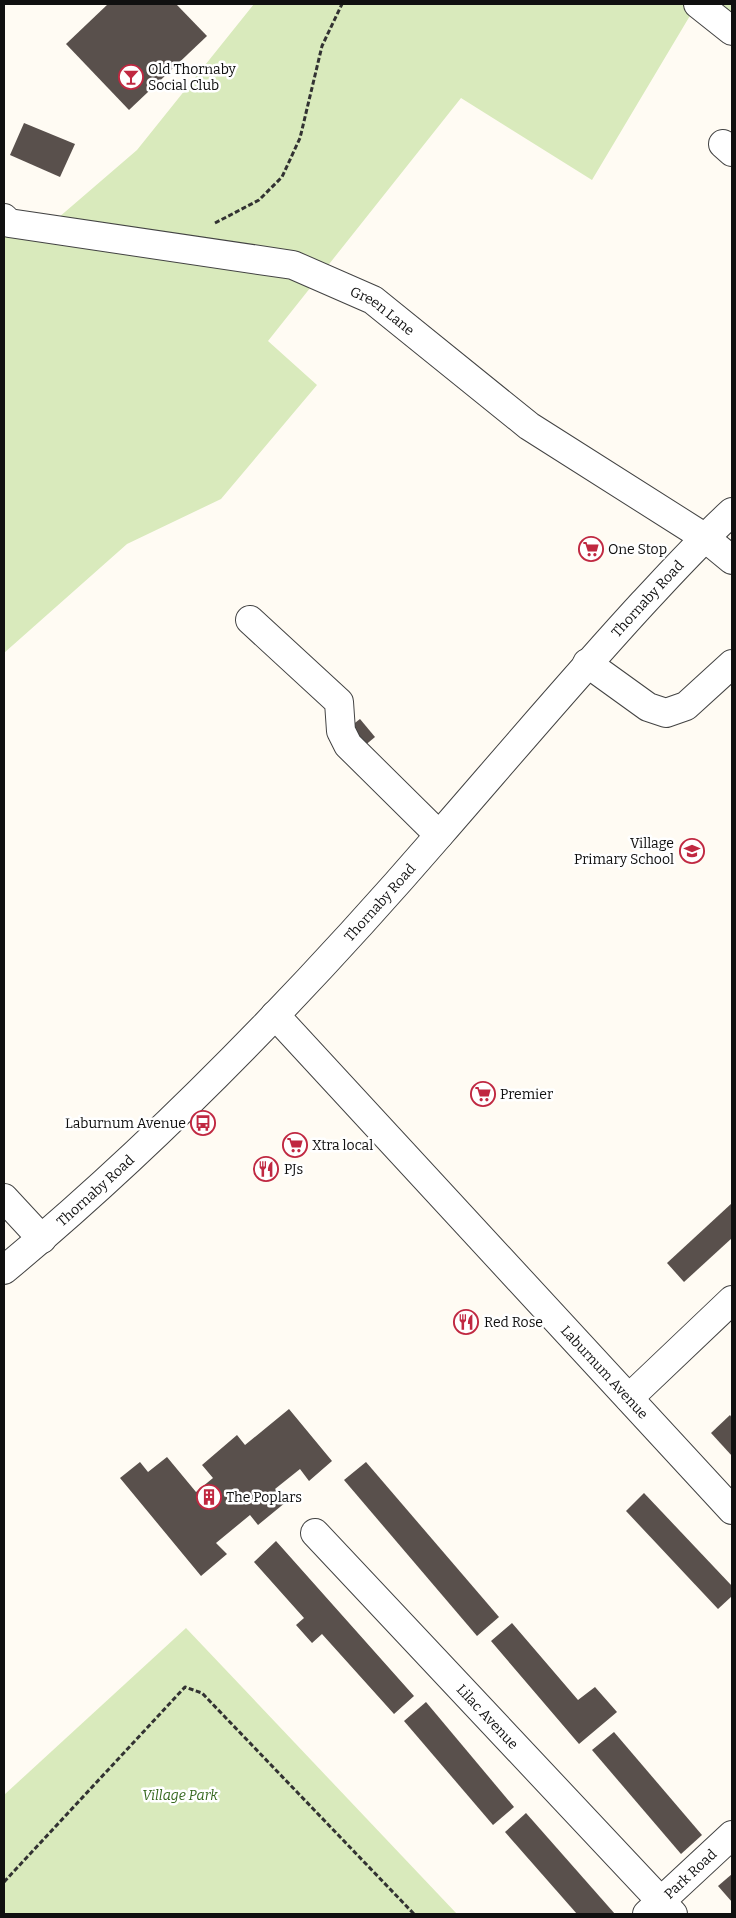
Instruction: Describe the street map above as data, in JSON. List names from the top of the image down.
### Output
{
  "streets": {
    "street": [
      "Green Lane",
      "Thornaby Road",
      "Laburnum Avenue",
      "Lilac Avenue",
      "Park Road"
    ]
  },
  "crossings": [
    ["Green Lane", "Thornaby Road"],
    ["Thornaby Road", "Laburnum Avenue"],
    ["Lilac Avenue", "Park Road"]
  ],
  "parks": ["Village Park"],
  "places": {
    "bar": ["Old Thornaby Social Club"],
    "supermarket": ["One Stop", "Premier", "Xtra local"],
    "school or university": ["Village Primary School"],
    "bus stop": ["Laburnum Avenue"],
    "restaurant": ["PJs", "Red Rose"],
    "building": ["The Poplars"]
  }
}
